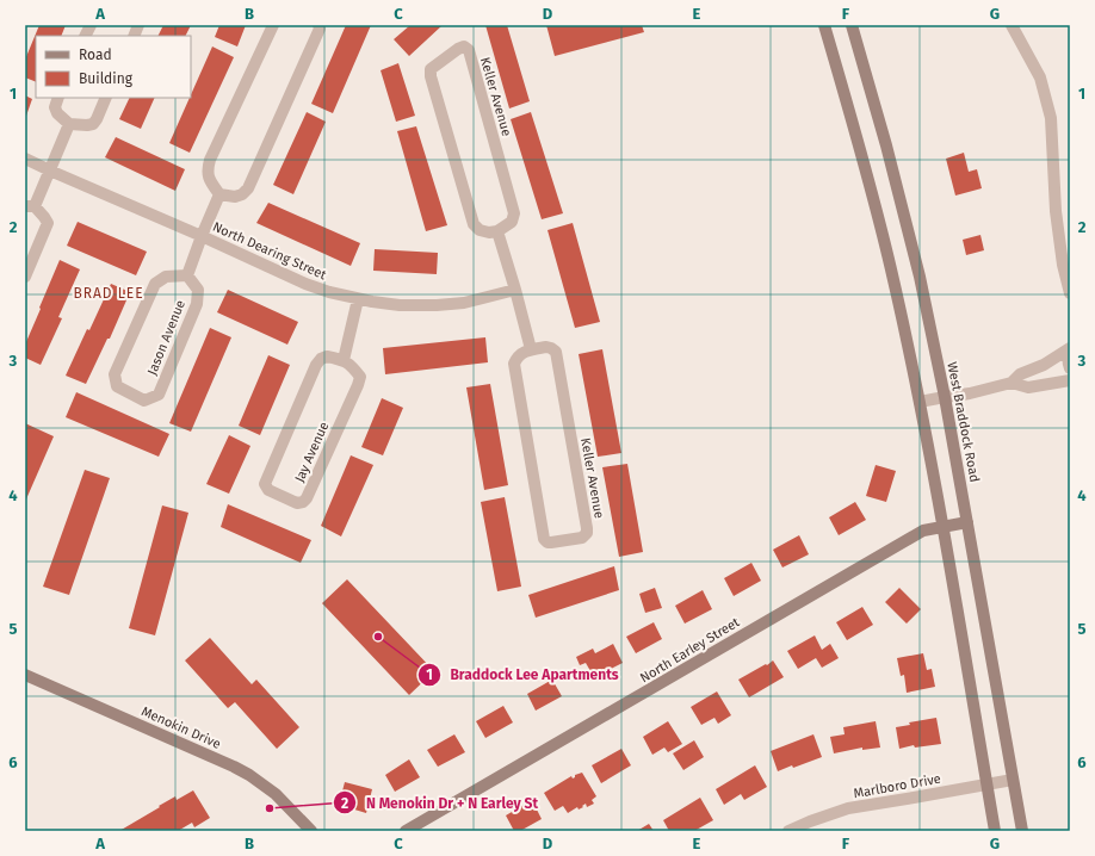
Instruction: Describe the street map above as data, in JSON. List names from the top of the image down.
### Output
{
  "streets": {
    "main road": ["West Braddock Road", "North Earley Street", "Menokin Drive"],
    "street": [
      "Keller Avenue",
      "North Dearing Street",
      "Jason Avenue",
      "Jay Avenue",
      "Marlboro Drive"
    ]
  },
  "crossings": [
    ["West Braddock Road", "North Earley Street"],
    ["West Braddock Road", "Marlboro Drive"]
  ],
  "districts": ["BRAD LEE"],
  "places": ["Braddock Lee Apartments", "N Menokin Dr + N Earley St"],
  "legend": ["Road", "Building"],
  "grid": {
    "columns": [
      "A",
      "B",
      "C",
      "D",
      "E",
      "F",
      "G"
    ],
    "rows": [
      "1",
      "2",
      "3",
      "4",
      "5",
      "6"
    ]
  }
}
